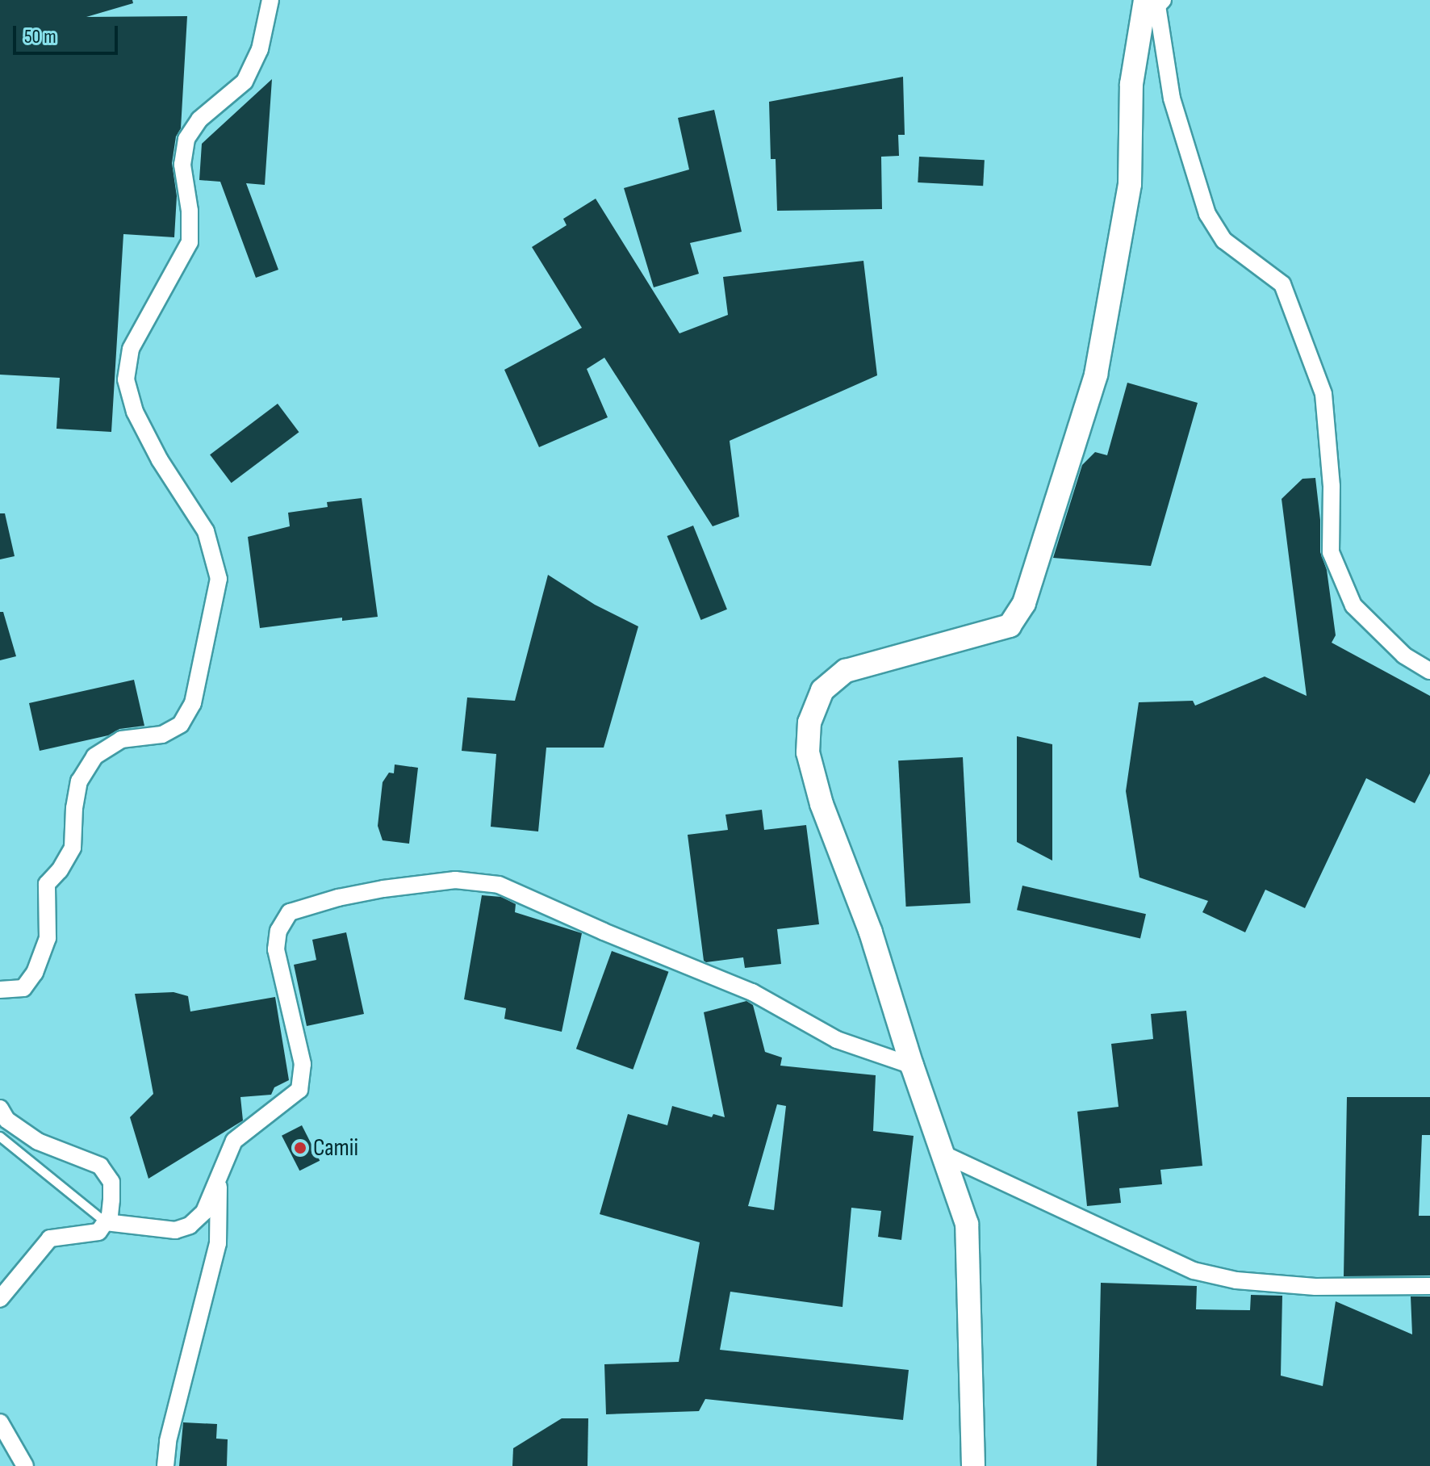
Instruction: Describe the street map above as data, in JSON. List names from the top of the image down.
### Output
{
  "places": ["Camii"],
  "scale_bar": "50 m"
}
